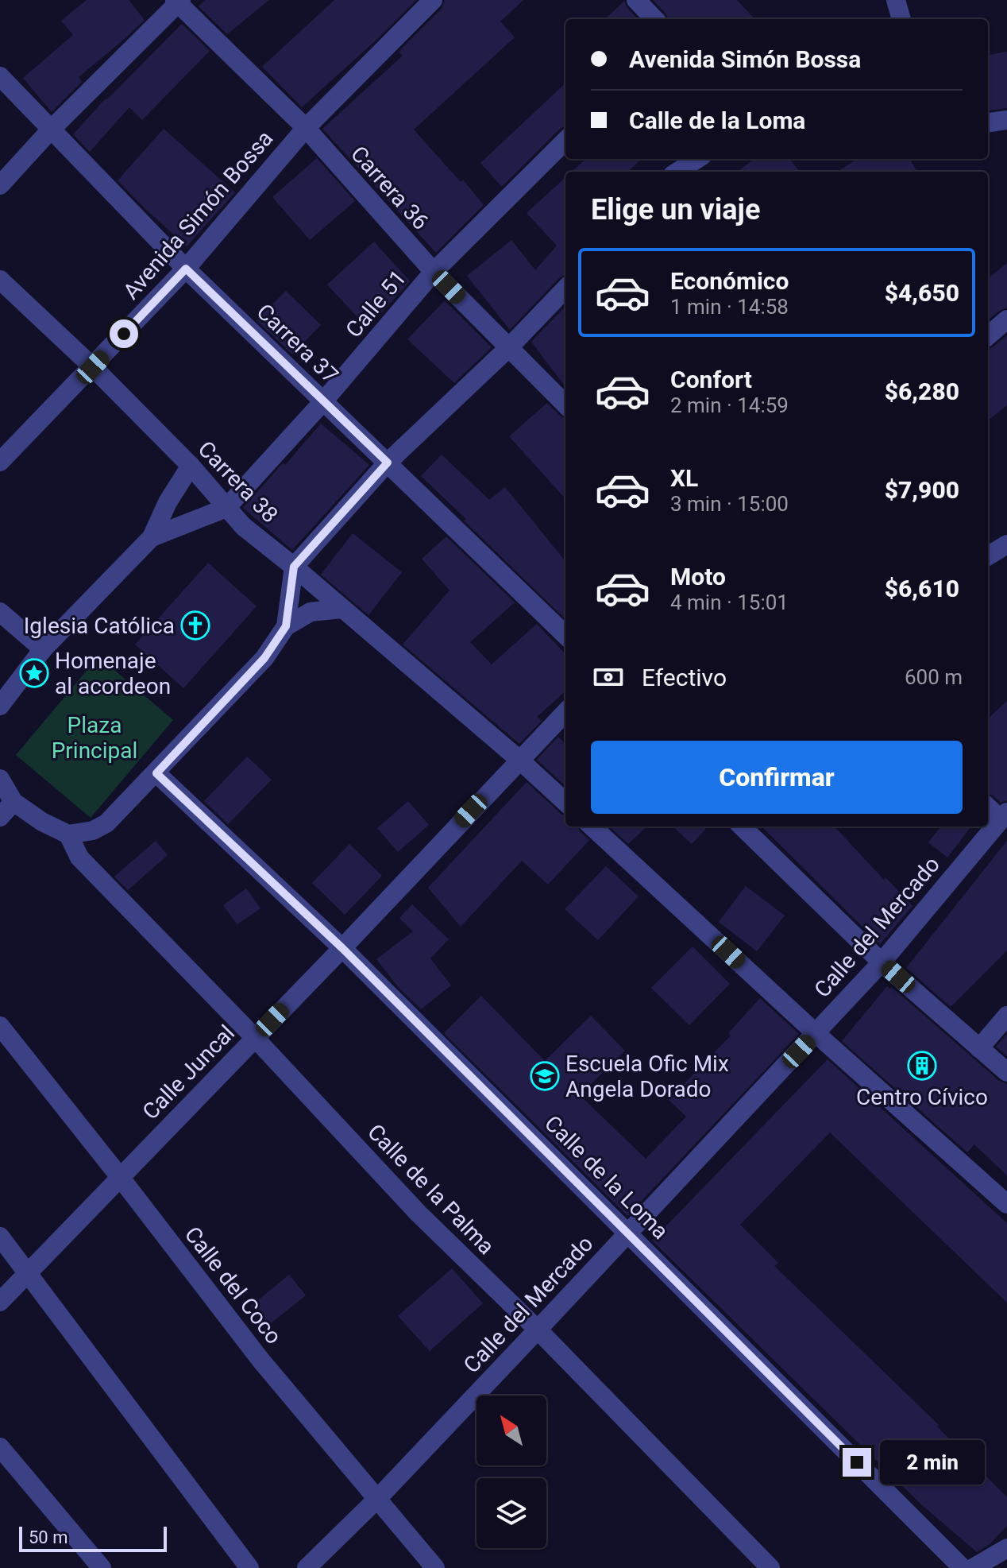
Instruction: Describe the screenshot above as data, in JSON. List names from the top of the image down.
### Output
{
  "streets": {
    "street": [
      "Carrera 36",
      "Avenida Simón Bossa",
      "Calle 51",
      "Carrera 37",
      "Carrera 38",
      "Calle del Mercado",
      "Calle Juncal",
      "Calle de la Loma",
      "Calle de la Palma",
      "Calle del Coco"
    ]
  },
  "crossings": [
    ["Carrera 36", "Avenida Simón Bossa"],
    ["Carrera 36", "Calle 51"],
    ["Avenida Simón Bossa", "Carrera 37"],
    ["Avenida Simón Bossa", "Carrera 38"],
    ["Calle 51", "Carrera 37"],
    ["Calle 51", "Carrera 38"],
    ["Carrera 38", "Calle Juncal"],
    ["Calle del Mercado", "Calle de la Loma"],
    ["Calle del Mercado", "Calle de la Palma"],
    ["Calle del Mercado", "Calle del Coco"],
    ["Calle Juncal", "Calle de la Loma"],
    ["Calle Juncal", "Calle de la Palma"],
    ["Calle Juncal", "Calle del Coco"]
  ],
  "parks": ["Plaza Principal"],
  "places": {
    "church": ["Iglesia Católica"],
    "place": ["Homenaje al acordeon"],
    "building": ["Centro Cívico"],
    "school or university": ["Escuela Ofic Mix Angela Dorado"]
  },
  "scale_bar": "50 m",
  "north": "top left",
  "page": {
    "banner": ["Avenida Simón Bossa", "Calle de la Loma"],
    "heading": "Elige un viaje",
    "list": [
      {
        "name": "Económico",
        "note": "1 min · 14:58",
        "value": "$4,650"
      },
      {
        "name": "Confort",
        "note": "2 min · 14:59",
        "value": "$6,280"
      },
      {
        "name": "XL",
        "note": "3 min · 15:00",
        "value": "$7,900"
      },
      {
        "name": "Moto",
        "note": "4 min · 15:01",
        "value": "$6,610"
      }
    ],
    "pay": ["Efectivo", "600 m"],
    "buttons": "Confirmar",
    "bubble": "2 min",
    "scale": "50 m"
  }
}
